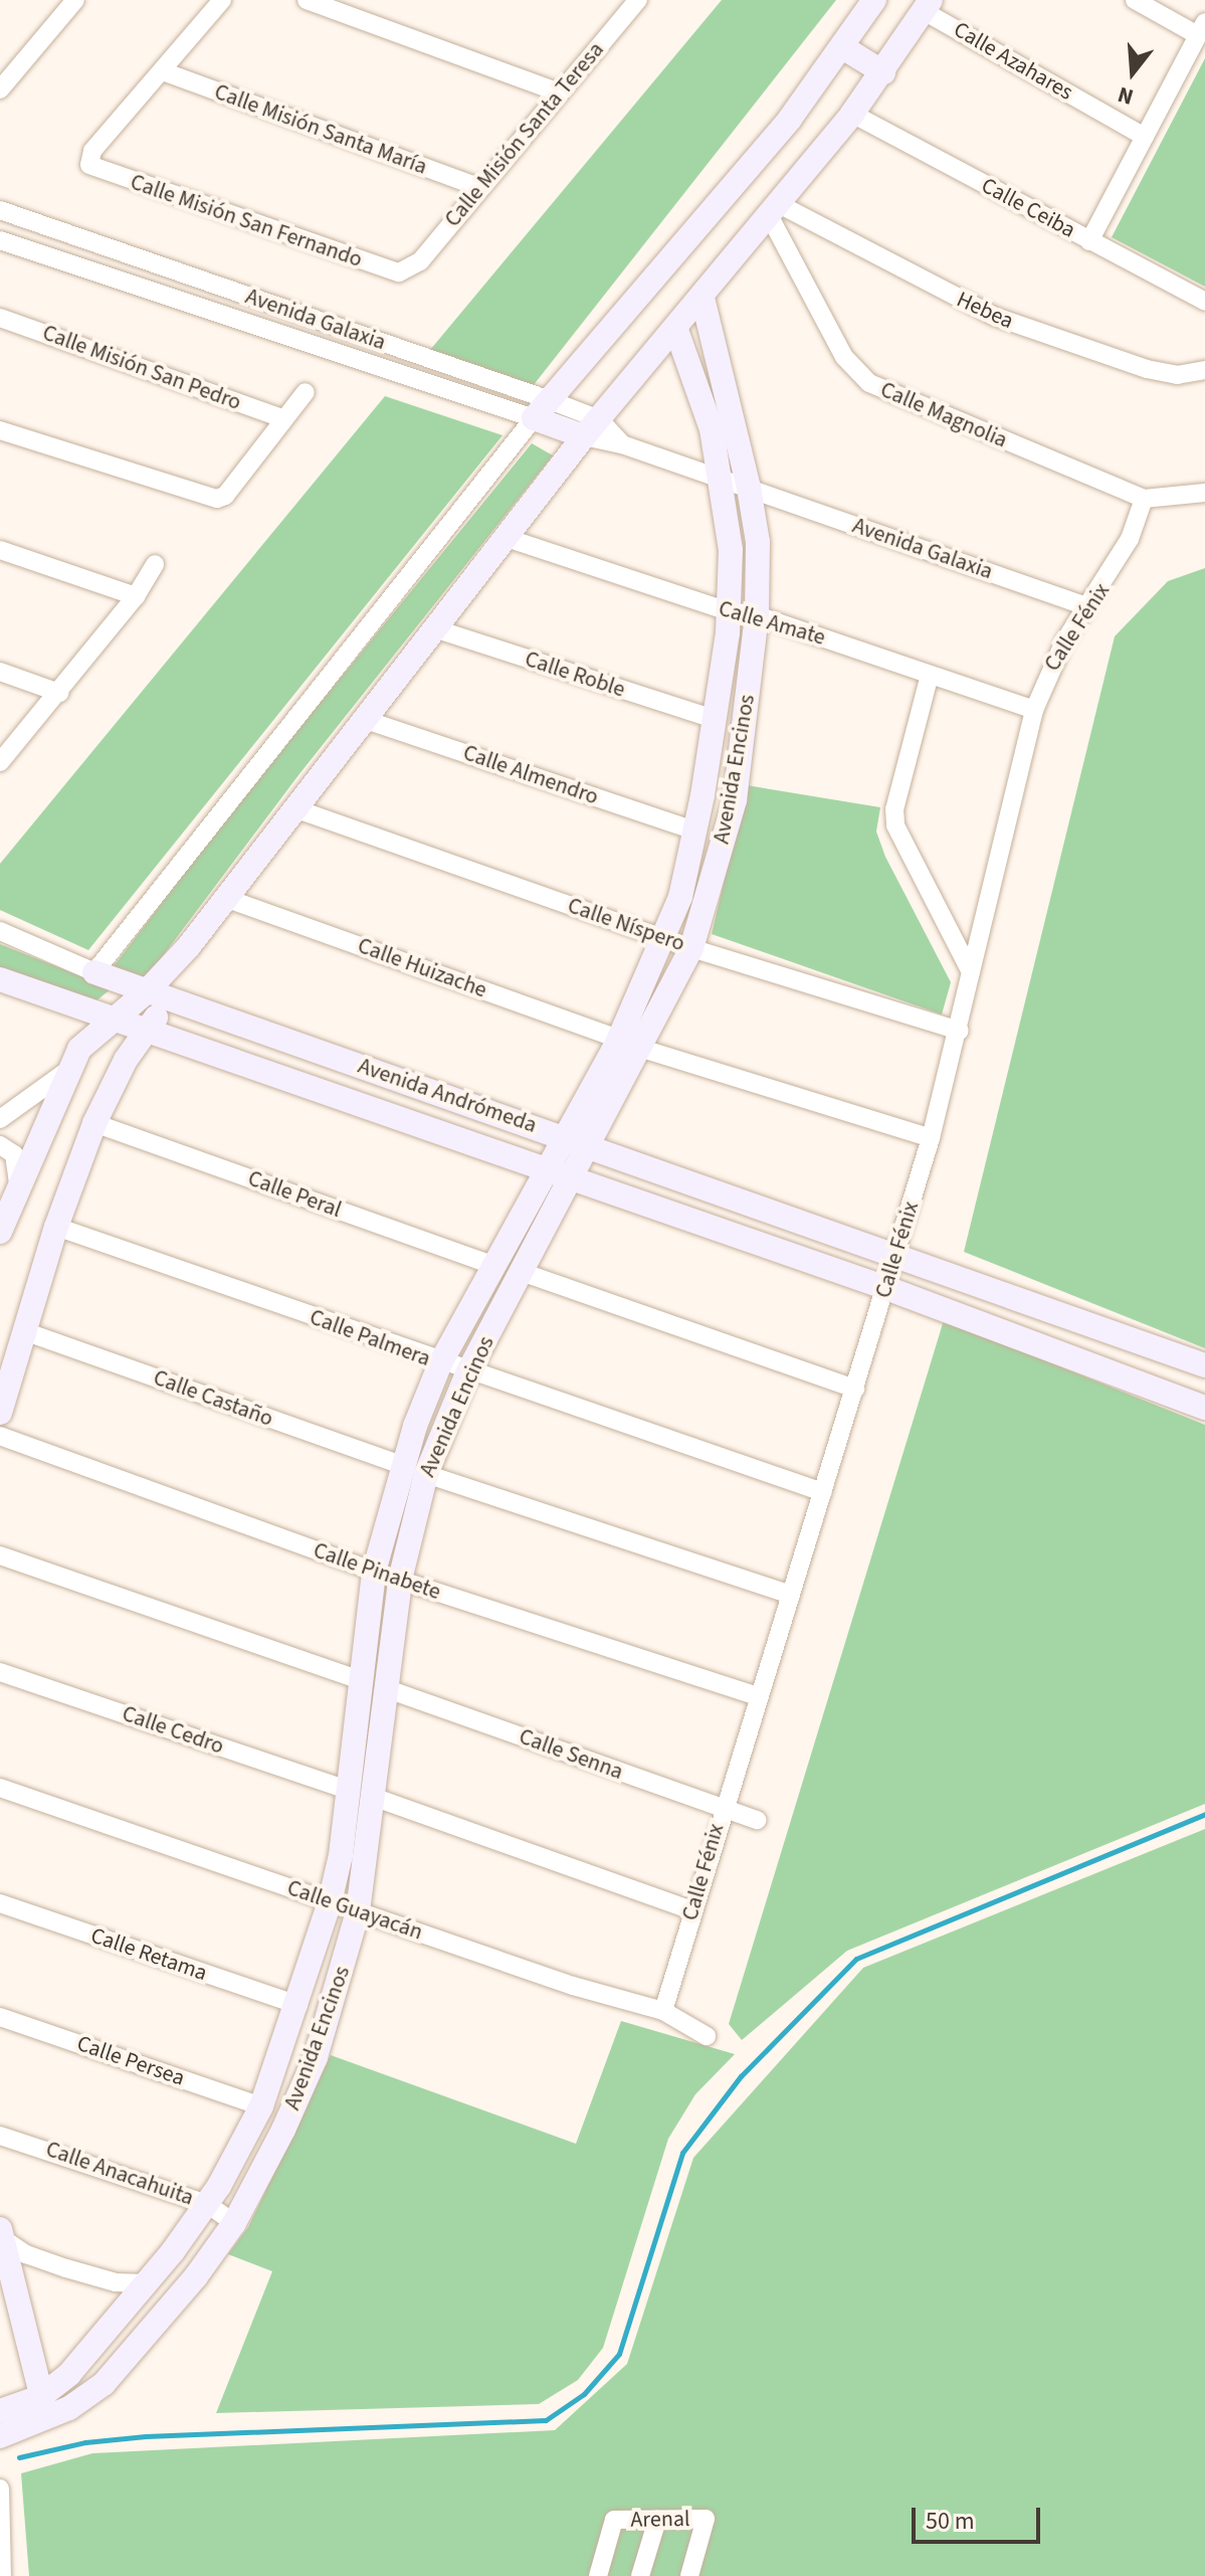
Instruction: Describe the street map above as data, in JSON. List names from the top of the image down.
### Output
{
  "streets": {
    "street": [
      "Calle Azahares",
      "Calle Misión Santa María",
      "Calle Misión Santa Teresa",
      "Calle Ceiba",
      "Calle Misión San Fernando",
      "Hebea",
      "Avenida Galaxia",
      "Calle Misión San Pedro",
      "Calle Magnolia",
      "Calle Amate",
      "Calle Fénix",
      "Calle Roble",
      "Avenida Encinos",
      "Calle Almendro",
      "Calle Níspero",
      "Calle Huizache",
      "Avenida Andrómeda",
      "Calle Peral",
      "Calle Palmera",
      "Calle Castaño",
      "Calle Pinabete",
      "Calle Cedro",
      "Calle Senna",
      "Calle Guayacán",
      "Calle Retama",
      "Calle Persea",
      "Calle Anacahuita",
      "Arenal"
    ]
  },
  "crossings": [
    ["Calle Misión Santa María", "Calle Misión Santa Teresa"],
    ["Calle Misión Santa María", "Calle Misión San Fernando"],
    ["Calle Misión Santa Teresa", "Calle Misión San Fernando"],
    ["Hebea", "Calle Magnolia"],
    ["Avenida Galaxia", "Calle Fénix"],
    ["Avenida Galaxia", "Avenida Encinos"],
    ["Calle Magnolia", "Calle Fénix"],
    ["Calle Amate", "Calle Fénix"],
    ["Calle Amate", "Avenida Encinos"],
    ["Calle Fénix", "Calle Níspero"],
    ["Calle Fénix", "Avenida Andrómeda"],
    ["Calle Fénix", "Calle Palmera"],
    ["Calle Fénix", "Calle Pinabete"],
    ["Calle Fénix", "Calle Senna"],
    ["Calle Fénix", "Calle Guayacán"],
    ["Calle Roble", "Avenida Encinos"],
    ["Avenida Encinos", "Calle Almendro"],
    ["Avenida Encinos", "Calle Níspero"],
    ["Avenida Encinos", "Calle Huizache"],
    ["Avenida Encinos", "Avenida Andrómeda"],
    ["Avenida Encinos", "Calle Peral"],
    ["Avenida Encinos", "Calle Palmera"],
    ["Avenida Encinos", "Calle Castaño"],
    ["Avenida Encinos", "Calle Pinabete"],
    ["Avenida Encinos", "Calle Cedro"],
    ["Avenida Encinos", "Calle Senna"],
    ["Avenida Encinos", "Calle Guayacán"],
    ["Avenida Encinos", "Calle Retama"],
    ["Avenida Encinos", "Calle Persea"],
    ["Avenida Encinos", "Calle Anacahuita"]
  ],
  "scale_bar": "50 m",
  "north": "bottom"
}
